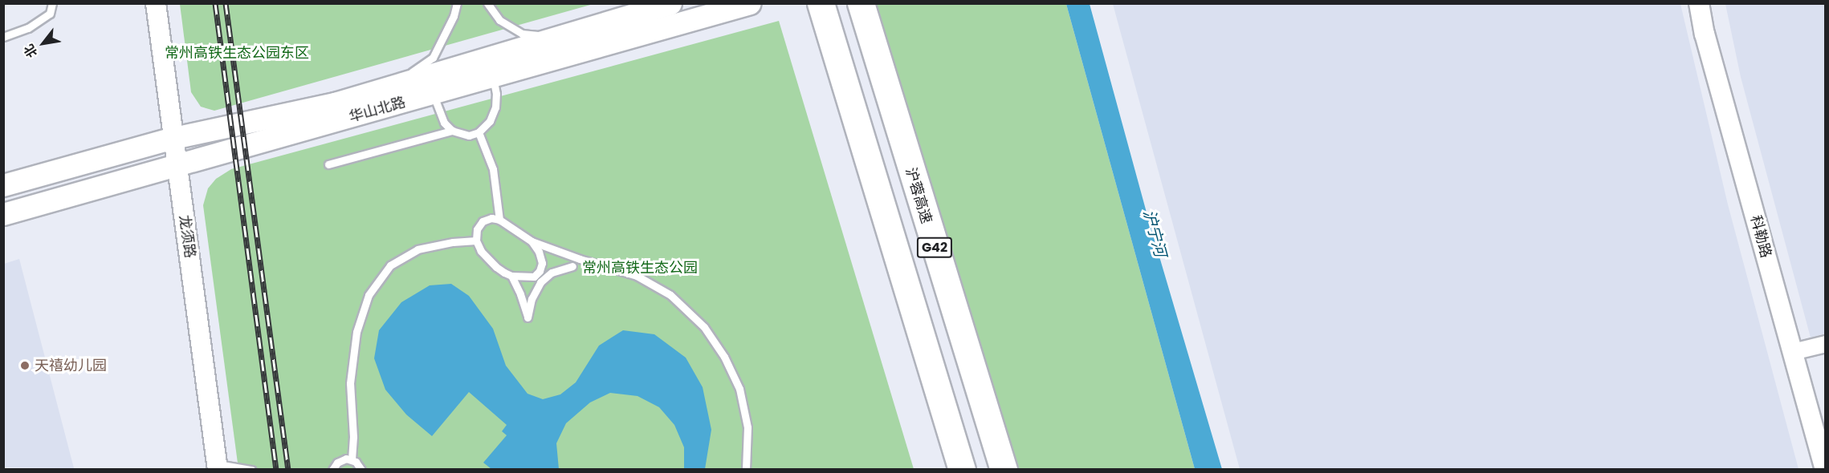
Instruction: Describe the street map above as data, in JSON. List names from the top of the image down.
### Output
{
  "streets": {
    "highway": ["沪蓉高速", "G42"],
    "main road": ["华山北路"],
    "street": ["龙须路", "科勒路"]
  },
  "crossings": [
    ["华山北路", "龙须路"]
  ],
  "water": ["沪宁河"],
  "parks": ["常州高铁生态公园东区", "常州高铁生态公园"],
  "places": ["天禧幼儿园"],
  "north": "bottom left"
}
